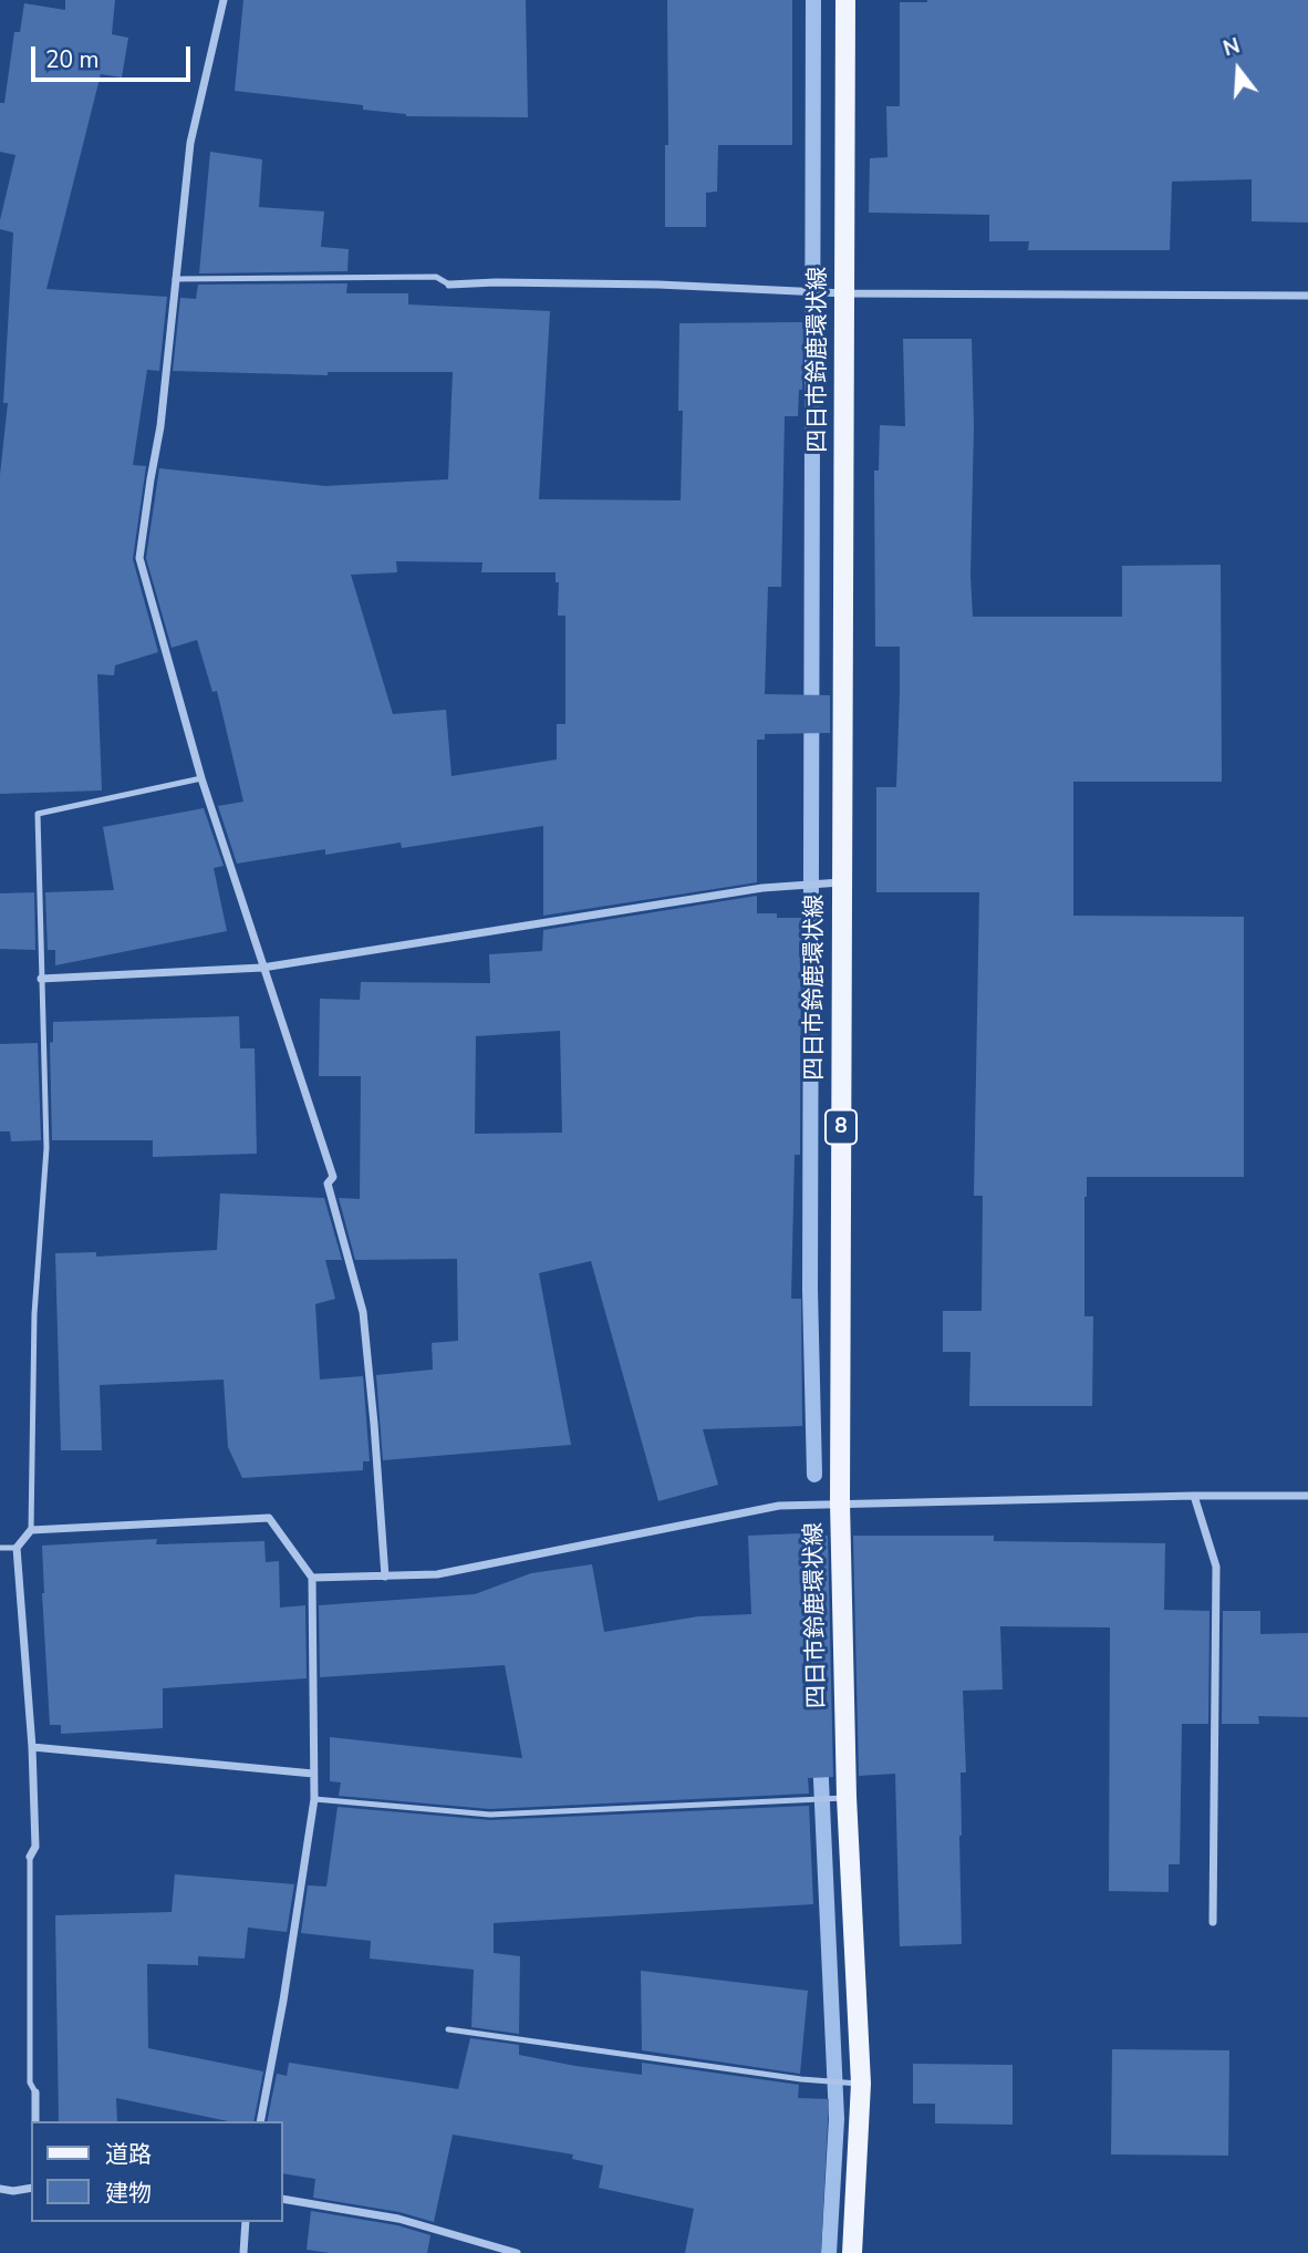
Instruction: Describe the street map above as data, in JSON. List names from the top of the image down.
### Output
{
  "streets": {
    "main road": ["四日市鈴鹿環状線", "8"]
  },
  "legend": ["道路", "建物"],
  "scale_bar": "20 m",
  "north": "top"
}
